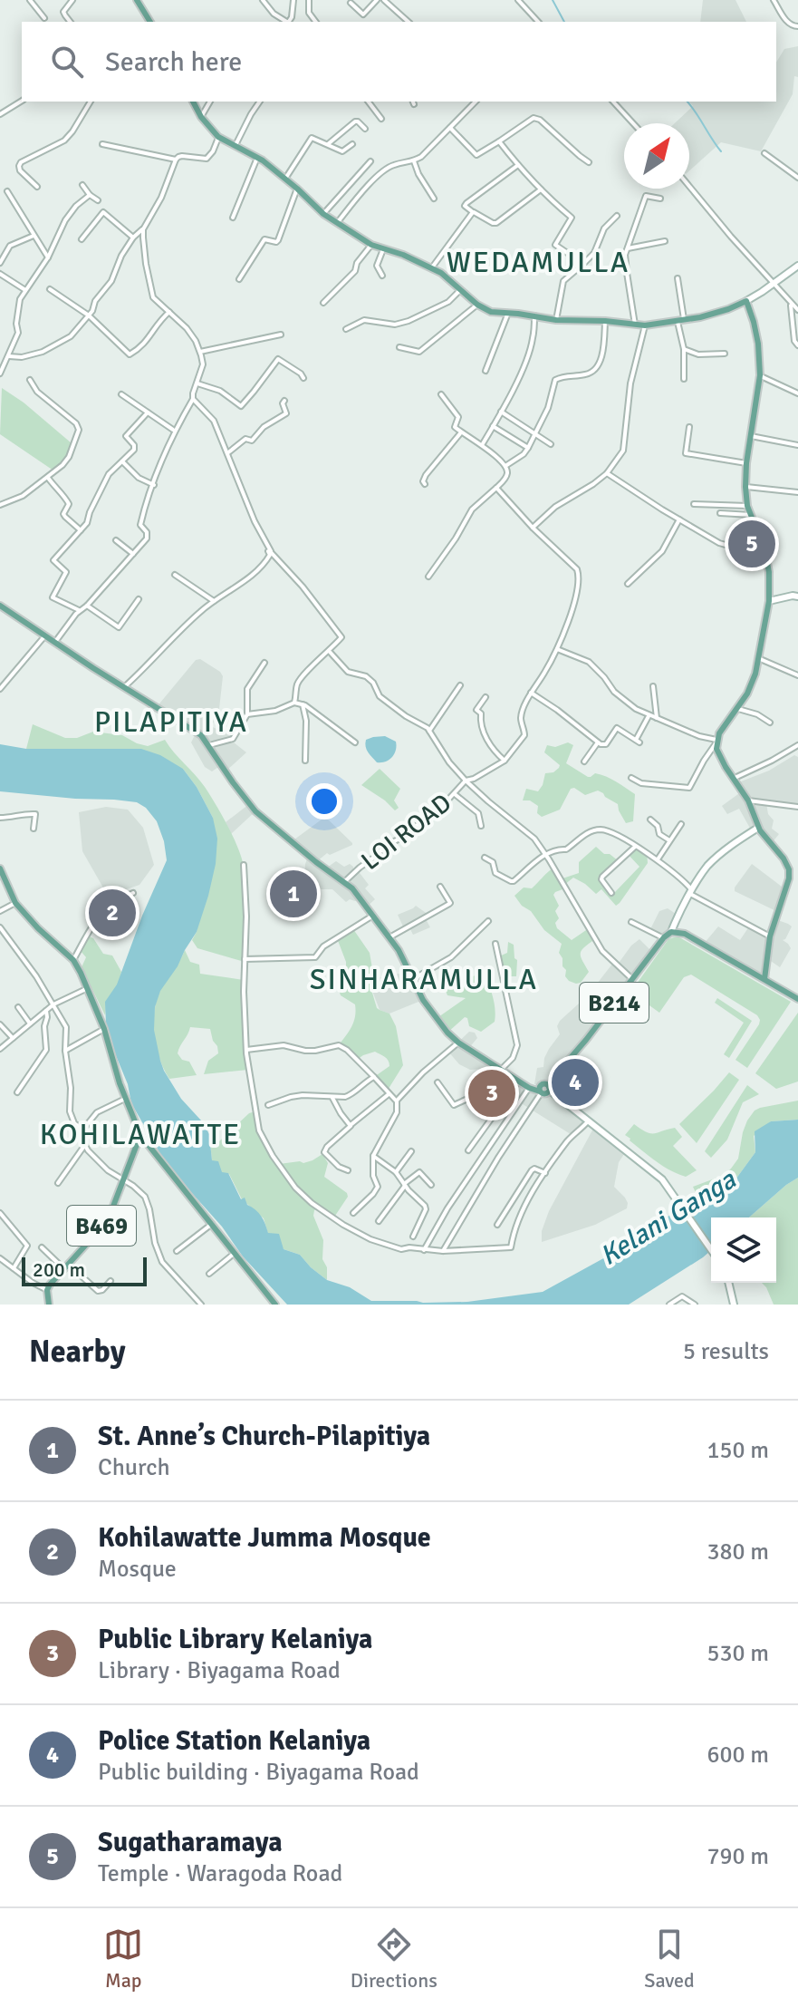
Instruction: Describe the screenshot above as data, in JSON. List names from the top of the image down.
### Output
{
  "streets": {
    "main road": ["B214", "B469"],
    "street": ["LOI ROAD"]
  },
  "districts": [
    "WEDAMULLA",
    "PILAPITIYA",
    "SINHARAMULLA",
    "KOHILAWATTE"
  ],
  "water": ["Kelani Ganga"],
  "scale_bar": "200 m",
  "north": "top right",
  "page": {
    "search": "Search here",
    "pins": [
      "5",
      "1",
      "2",
      "4",
      "3"
    ],
    "scale": "200 m",
    "heading": ["Nearby", "5 results"],
    "list": [
      {
        "mark": "1",
        "name": "St. Anne’s Church-Pilapitiya",
        "note": "Church",
        "value": "150 m"
      },
      {
        "mark": "2",
        "name": "Kohilawatte Jumma Mosque",
        "note": "Mosque",
        "value": "380 m"
      },
      {
        "mark": "3",
        "name": "Public Library Kelaniya",
        "note": "Library · Biyagama Road",
        "value": "530 m"
      },
      {
        "mark": "4",
        "name": "Police Station Kelaniya",
        "note": "Public building · Biyagama Road",
        "value": "600 m"
      },
      {
        "mark": "5",
        "name": "Sugatharamaya",
        "note": "Temple · Waragoda Road",
        "value": "790 m"
      }
    ],
    "nav": ["Map", "Directions", "Saved"]
  }
}
